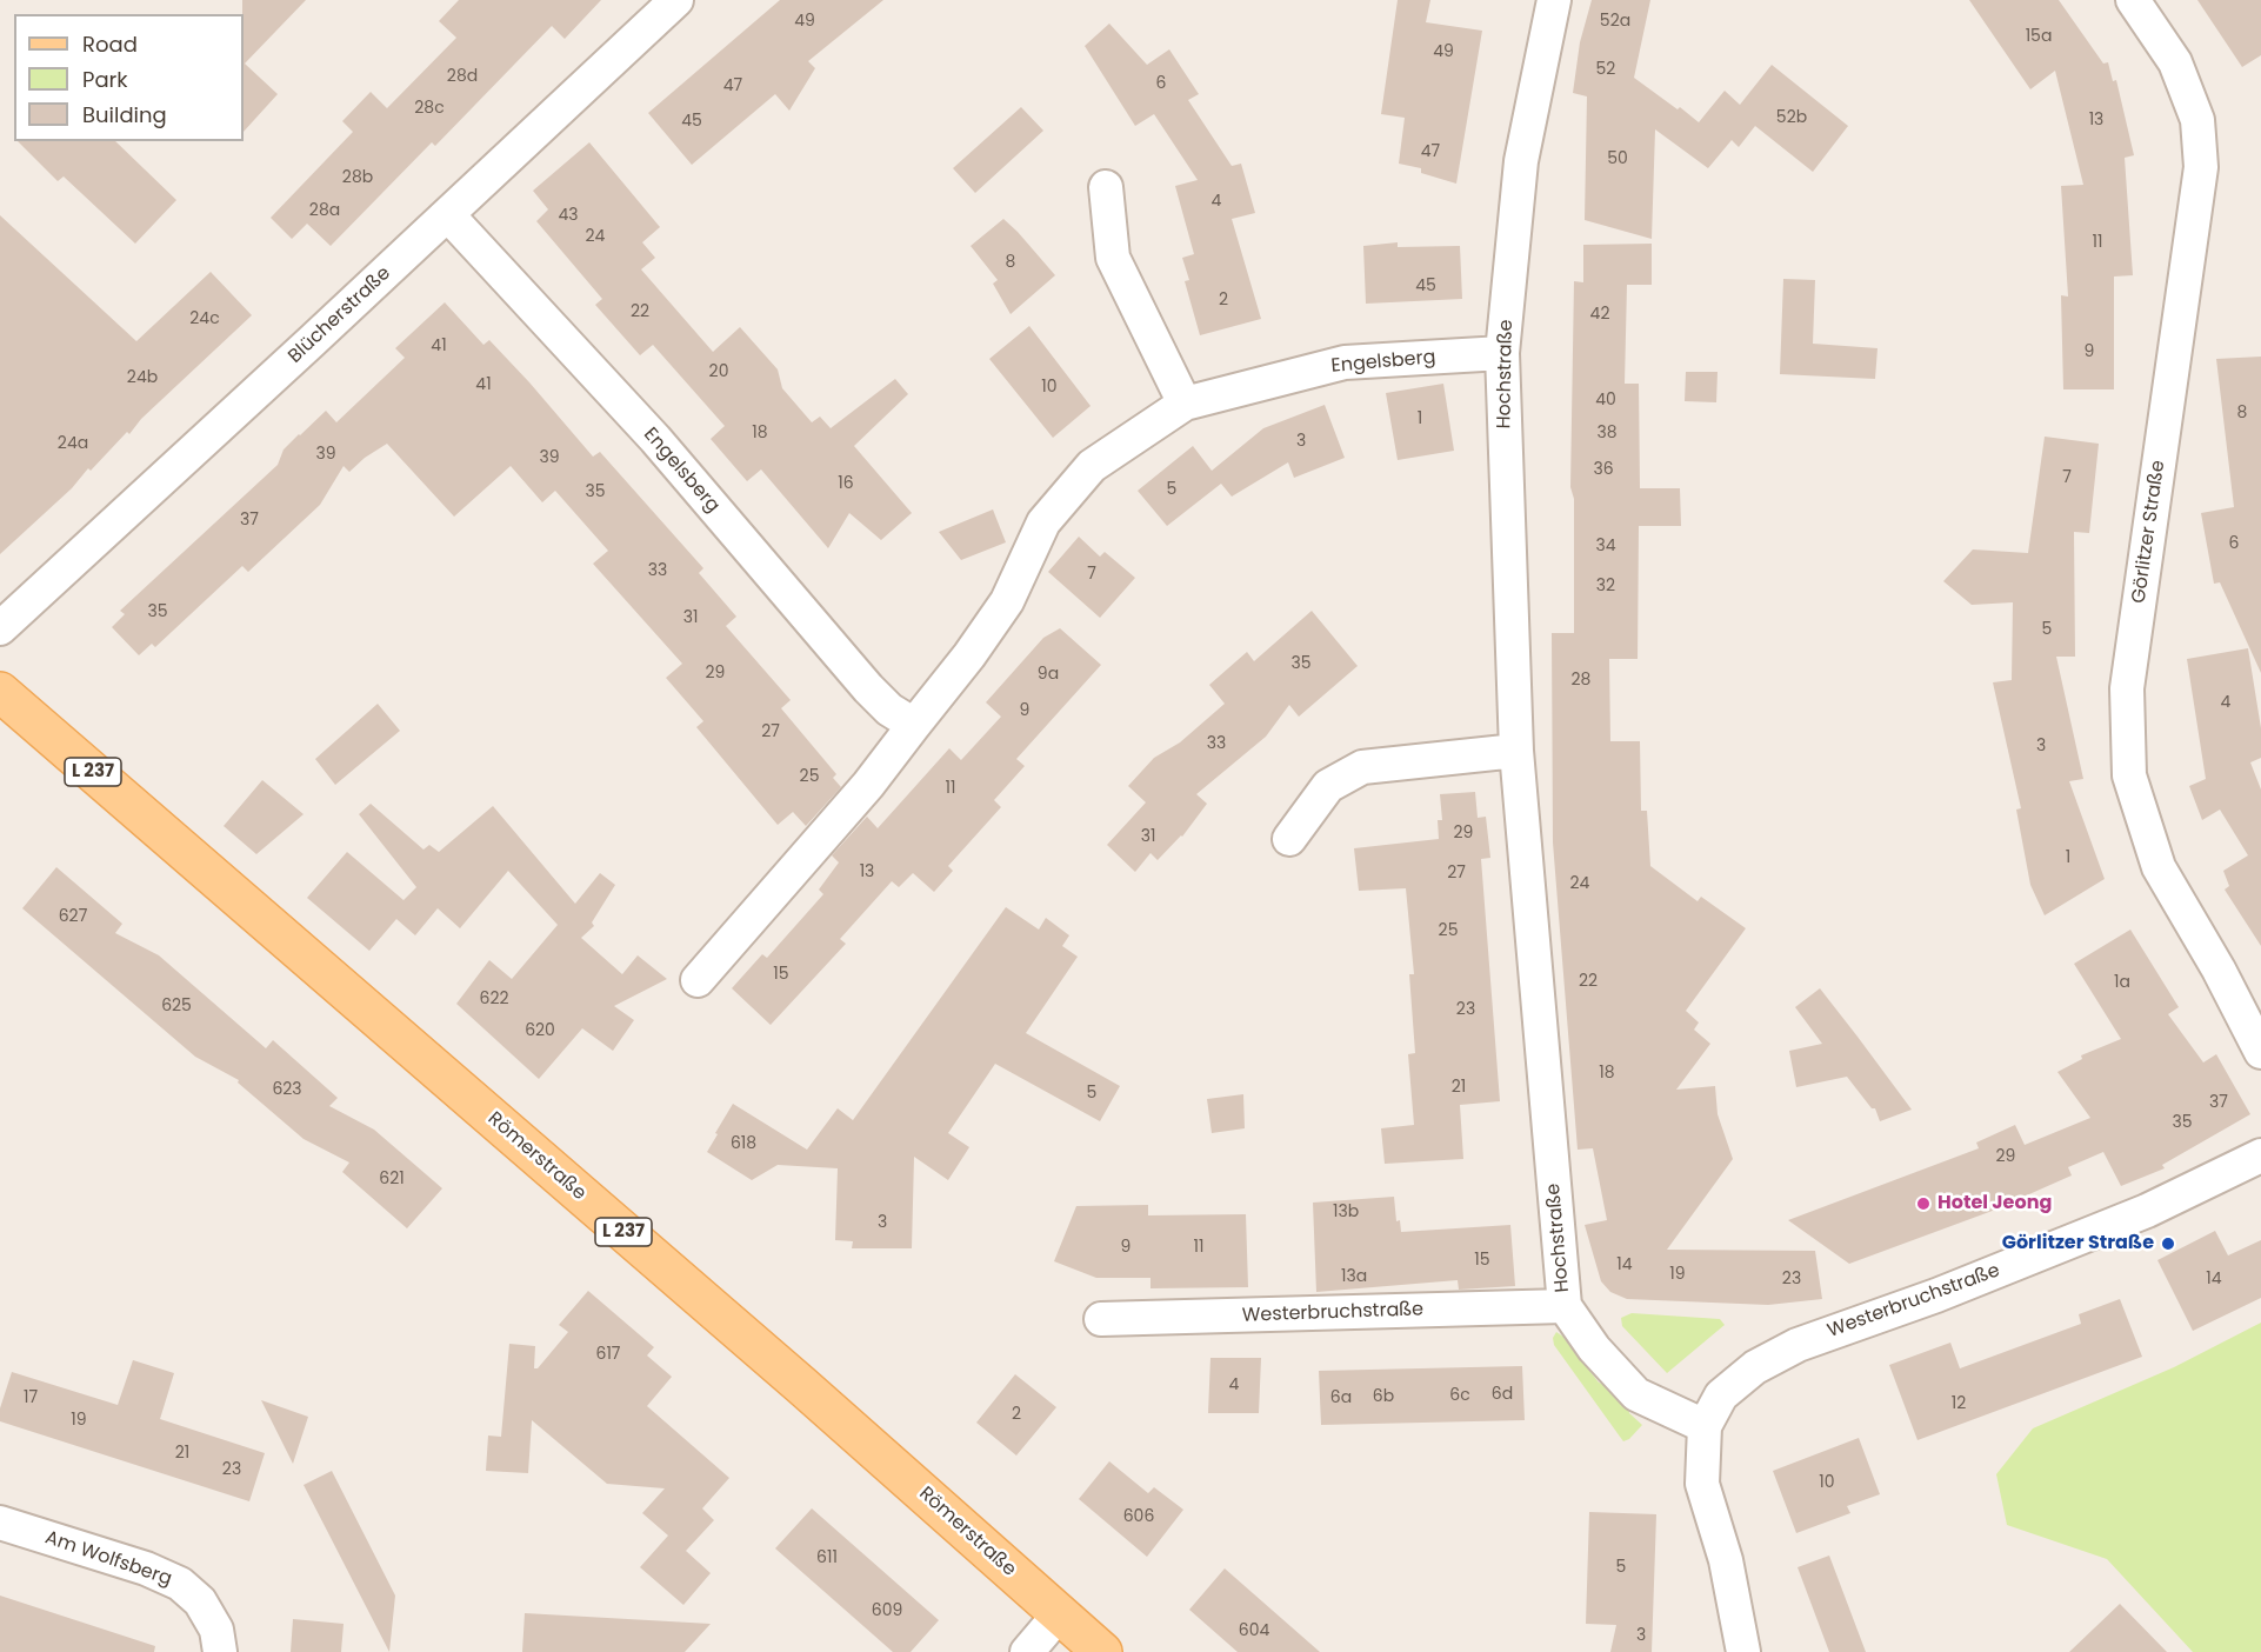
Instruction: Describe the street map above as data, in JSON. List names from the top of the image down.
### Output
{
  "streets": {
    "main road": ["L 237", "Römerstraße"],
    "street": [
      "Blücherstraße",
      "Engelsberg",
      "Hochstraße",
      "Görlitzer Straße",
      "Westerbruchstraße",
      "Am Wolfsberg"
    ]
  },
  "crossings": [
    ["Blücherstraße", "Engelsberg"],
    ["Engelsberg", "Hochstraße"],
    ["Hochstraße", "Westerbruchstraße"]
  ],
  "places": ["Hotel Jeong", "Görlitzer Straße"],
  "house_numbers": [
    "49",
    "52a",
    "15a",
    "49",
    "52",
    "28d",
    "6",
    "47",
    "28c",
    "52b",
    "13",
    "45",
    "47",
    "50",
    "28b",
    "4",
    "28a",
    "43",
    "24",
    "11",
    "8",
    "45",
    "2",
    "22",
    "42",
    "24c",
    "41",
    "9",
    "20",
    "24b",
    "41",
    "10",
    "40",
    "8",
    "1",
    "18",
    "38",
    "3",
    "24a",
    "39",
    "39",
    "36",
    "7",
    "16",
    "5",
    "35",
    "37",
    "6",
    "34",
    "33",
    "7",
    "32",
    "35",
    "31",
    "5",
    "35",
    "29",
    "9a",
    "28",
    "4",
    "9",
    "27",
    "33",
    "3",
    "25",
    "11",
    "29",
    "31",
    "1",
    "13",
    "27",
    "24",
    "627",
    "25",
    "15",
    "22",
    "1a",
    "622",
    "625",
    "23",
    "620",
    "18",
    "21",
    "623",
    "5",
    "37",
    "35",
    "618",
    "29",
    "621",
    "13b",
    "3",
    "9",
    "11",
    "15",
    "14",
    "19",
    "13a",
    "23",
    "14",
    "617",
    "4",
    "6d",
    "6c",
    "6b",
    "17",
    "6a",
    "12",
    "2",
    "19",
    "21",
    "23",
    "10",
    "606",
    "611",
    "5",
    "609",
    "604",
    "3"
  ],
  "legend": ["Road", "Park", "Building"]
}
